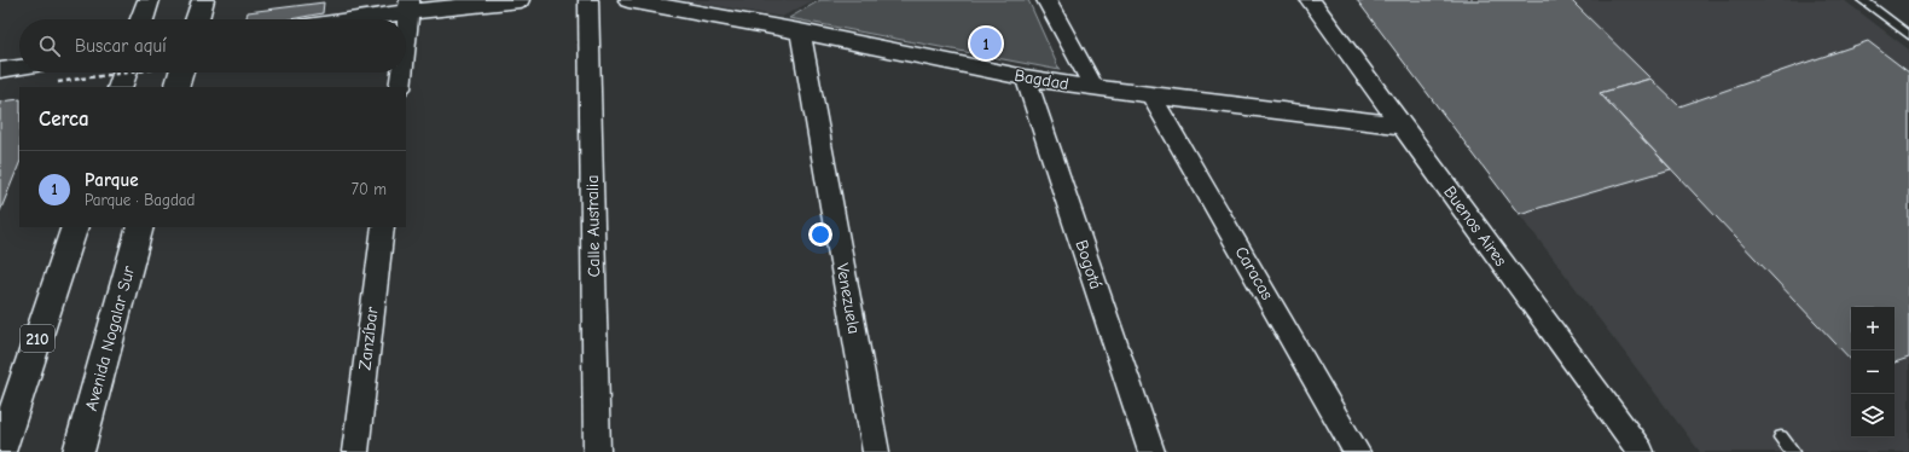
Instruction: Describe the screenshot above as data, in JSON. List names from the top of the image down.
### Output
{
  "streets": {
    "highway": ["210", "Avenida Nogalar Sur"],
    "street": [
      "Bagdad",
      "Calle Australia",
      "Buenos Aires",
      "Bogotá",
      "Caracas",
      "Venezuela",
      "Zanzíbar"
    ]
  },
  "crossings": [
    ["Bagdad", "Buenos Aires"],
    ["Bagdad", "Bogotá"],
    ["Bagdad", "Caracas"],
    ["Bagdad", "Venezuela"]
  ],
  "page": {
    "search": "Buscar aquí",
    "pins": "1",
    "heading": "Cerca",
    "list": [
      {
        "mark": "1",
        "name": "Parque",
        "note": "Parque · Bagdad",
        "value": "70 m"
      }
    ],
    "map_buttons": ["+", "−"]
  }
}
